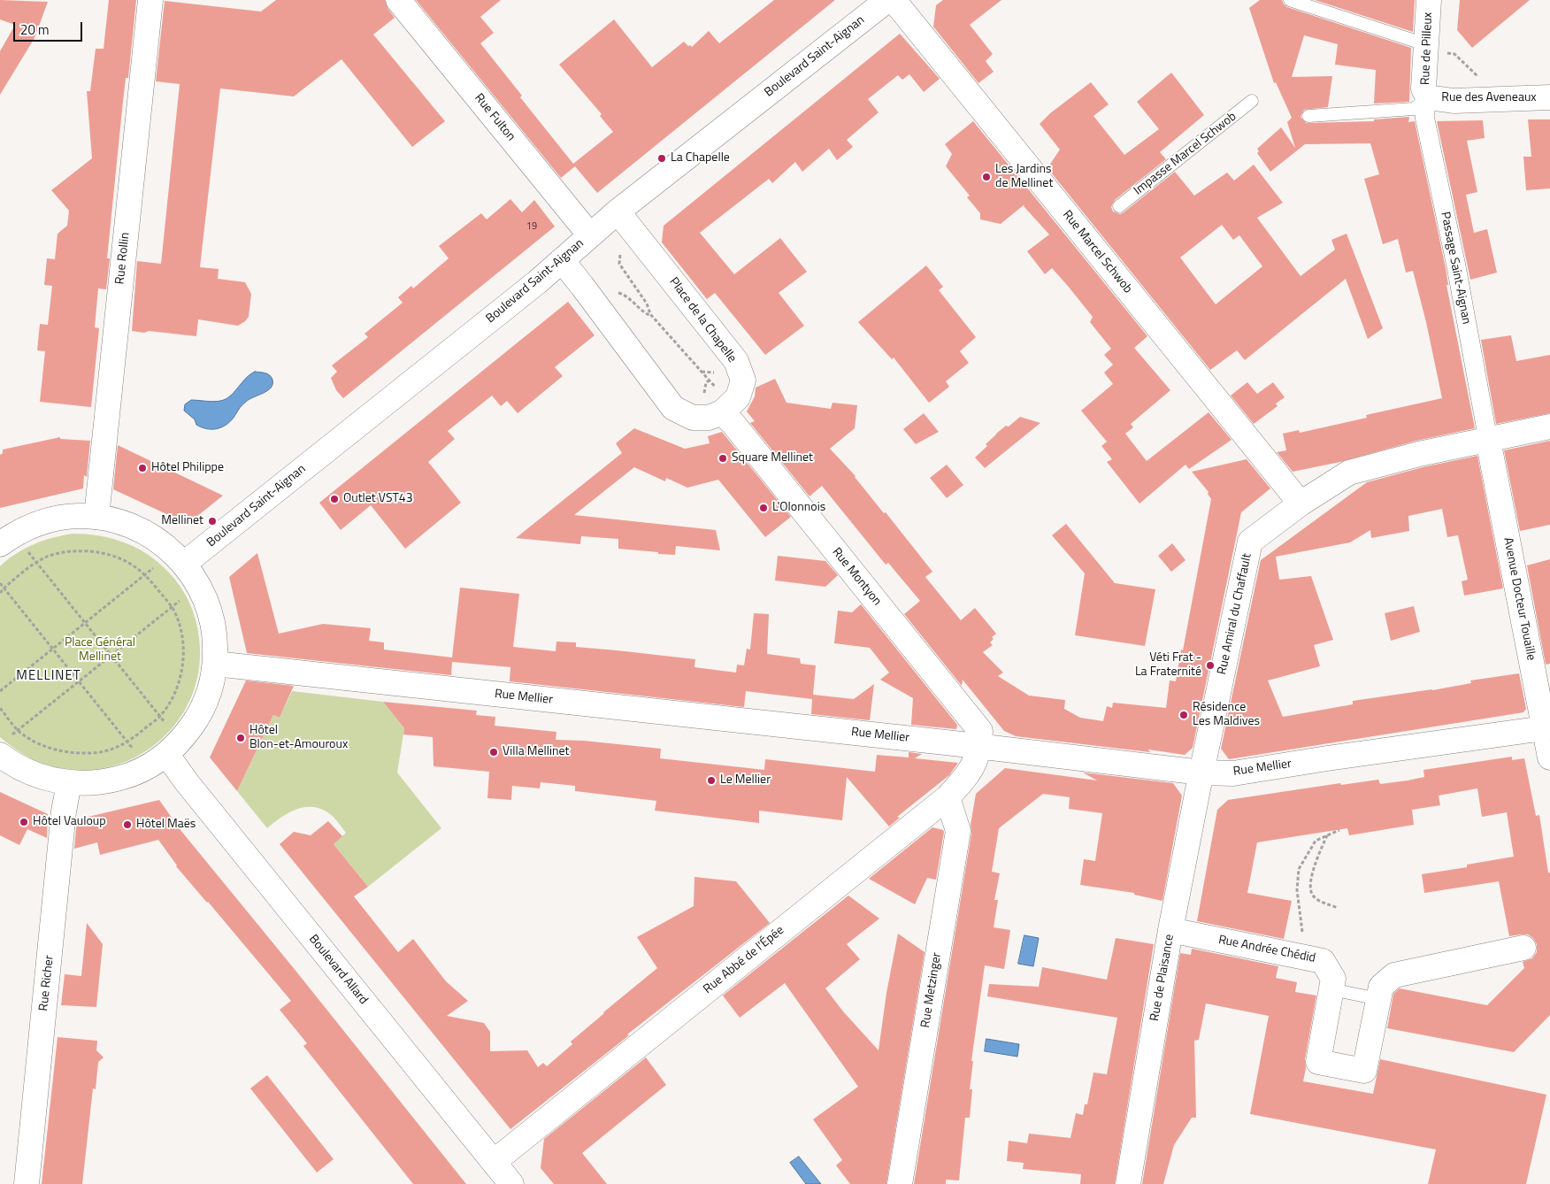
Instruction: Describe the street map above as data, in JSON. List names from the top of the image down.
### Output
{
  "streets": {
    "street": [
      "Rue de Pilleux",
      "Boulevard Saint-Aignan",
      "Rue des Aveneaux",
      "Rue Fulton",
      "Rue Marcel Schwob",
      "Rue Rollin",
      "Passage Saint-Aignan",
      "Place de la Chapelle",
      "Rue Montyon",
      "Avenue Docteur Touaille",
      "Rue Amiral du Chaffault",
      "Rue Mellier",
      "Rue Andrée Chédid",
      "Rue Abbé de l'Épée",
      "Boulevard Allard",
      "Rue de Plaisance",
      "Rue Richer",
      "Rue Metzinger"
    ],
    "lane": ["Impasse Marcel Schwob"]
  },
  "crossings": [
    ["Rue de Pilleux", "Rue des Aveneaux"],
    ["Rue de Pilleux", "Passage Saint-Aignan"],
    ["Boulevard Saint-Aignan", "Rue Fulton"],
    ["Boulevard Saint-Aignan", "Place de la Chapelle"],
    ["Rue des Aveneaux", "Passage Saint-Aignan"],
    ["Rue Marcel Schwob", "Rue Amiral du Chaffault"],
    ["Passage Saint-Aignan", "Avenue Docteur Touaille"],
    ["Passage Saint-Aignan", "Rue Amiral du Chaffault"],
    ["Place de la Chapelle", "Rue Montyon"],
    ["Rue Montyon", "Rue Mellier"],
    ["Rue Montyon", "Rue Abbé de l'Épée"],
    ["Avenue Docteur Touaille", "Rue Amiral du Chaffault"],
    ["Avenue Docteur Touaille", "Rue Mellier"],
    ["Rue Amiral du Chaffault", "Rue Mellier"],
    ["Rue Amiral du Chaffault", "Rue de Plaisance"],
    ["Rue Mellier", "Rue Abbé de l'Épée"],
    ["Rue Mellier", "Rue de Plaisance"],
    ["Rue Andrée Chédid", "Rue de Plaisance"],
    ["Rue Abbé de l'Épée", "Boulevard Allard"],
    ["Rue Abbé de l'Épée", "Rue Metzinger"]
  ],
  "districts": ["MELLINET"],
  "parks": ["Place Général Mellinet"],
  "places": [
    "La Chapelle",
    "Les Jardins de Mellinet",
    "Square Mellinet",
    "Hôtel Philippe",
    "Outlet VST43",
    "L'Olonnois",
    "Mellinet",
    "Véti Frat - La Fraternité",
    "Résidence Les Maldives",
    "Hôtel Blon-et-Amouroux",
    "Villa Mellinet",
    "Le Mellier",
    "Hôtel Vauloup",
    "Hôtel Maës"
  ],
  "house_numbers": ["19"],
  "scale_bar": "20 m"
}
